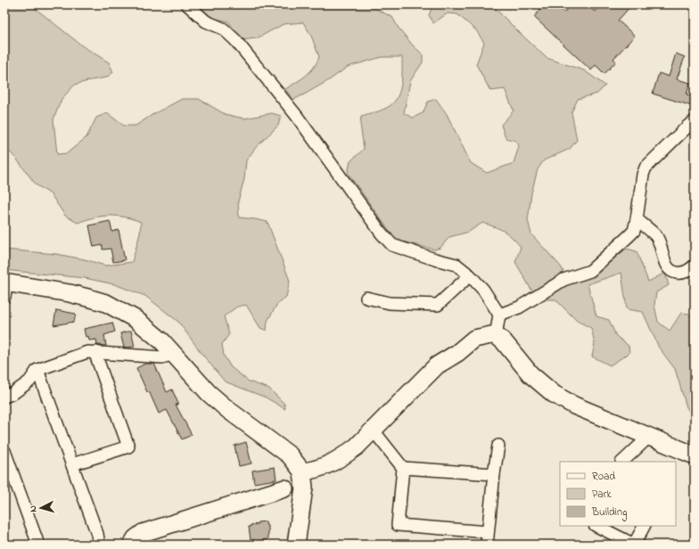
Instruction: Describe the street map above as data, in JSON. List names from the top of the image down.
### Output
{
  "legend": ["Road", "Park", "Building"],
  "north": "left"
}
